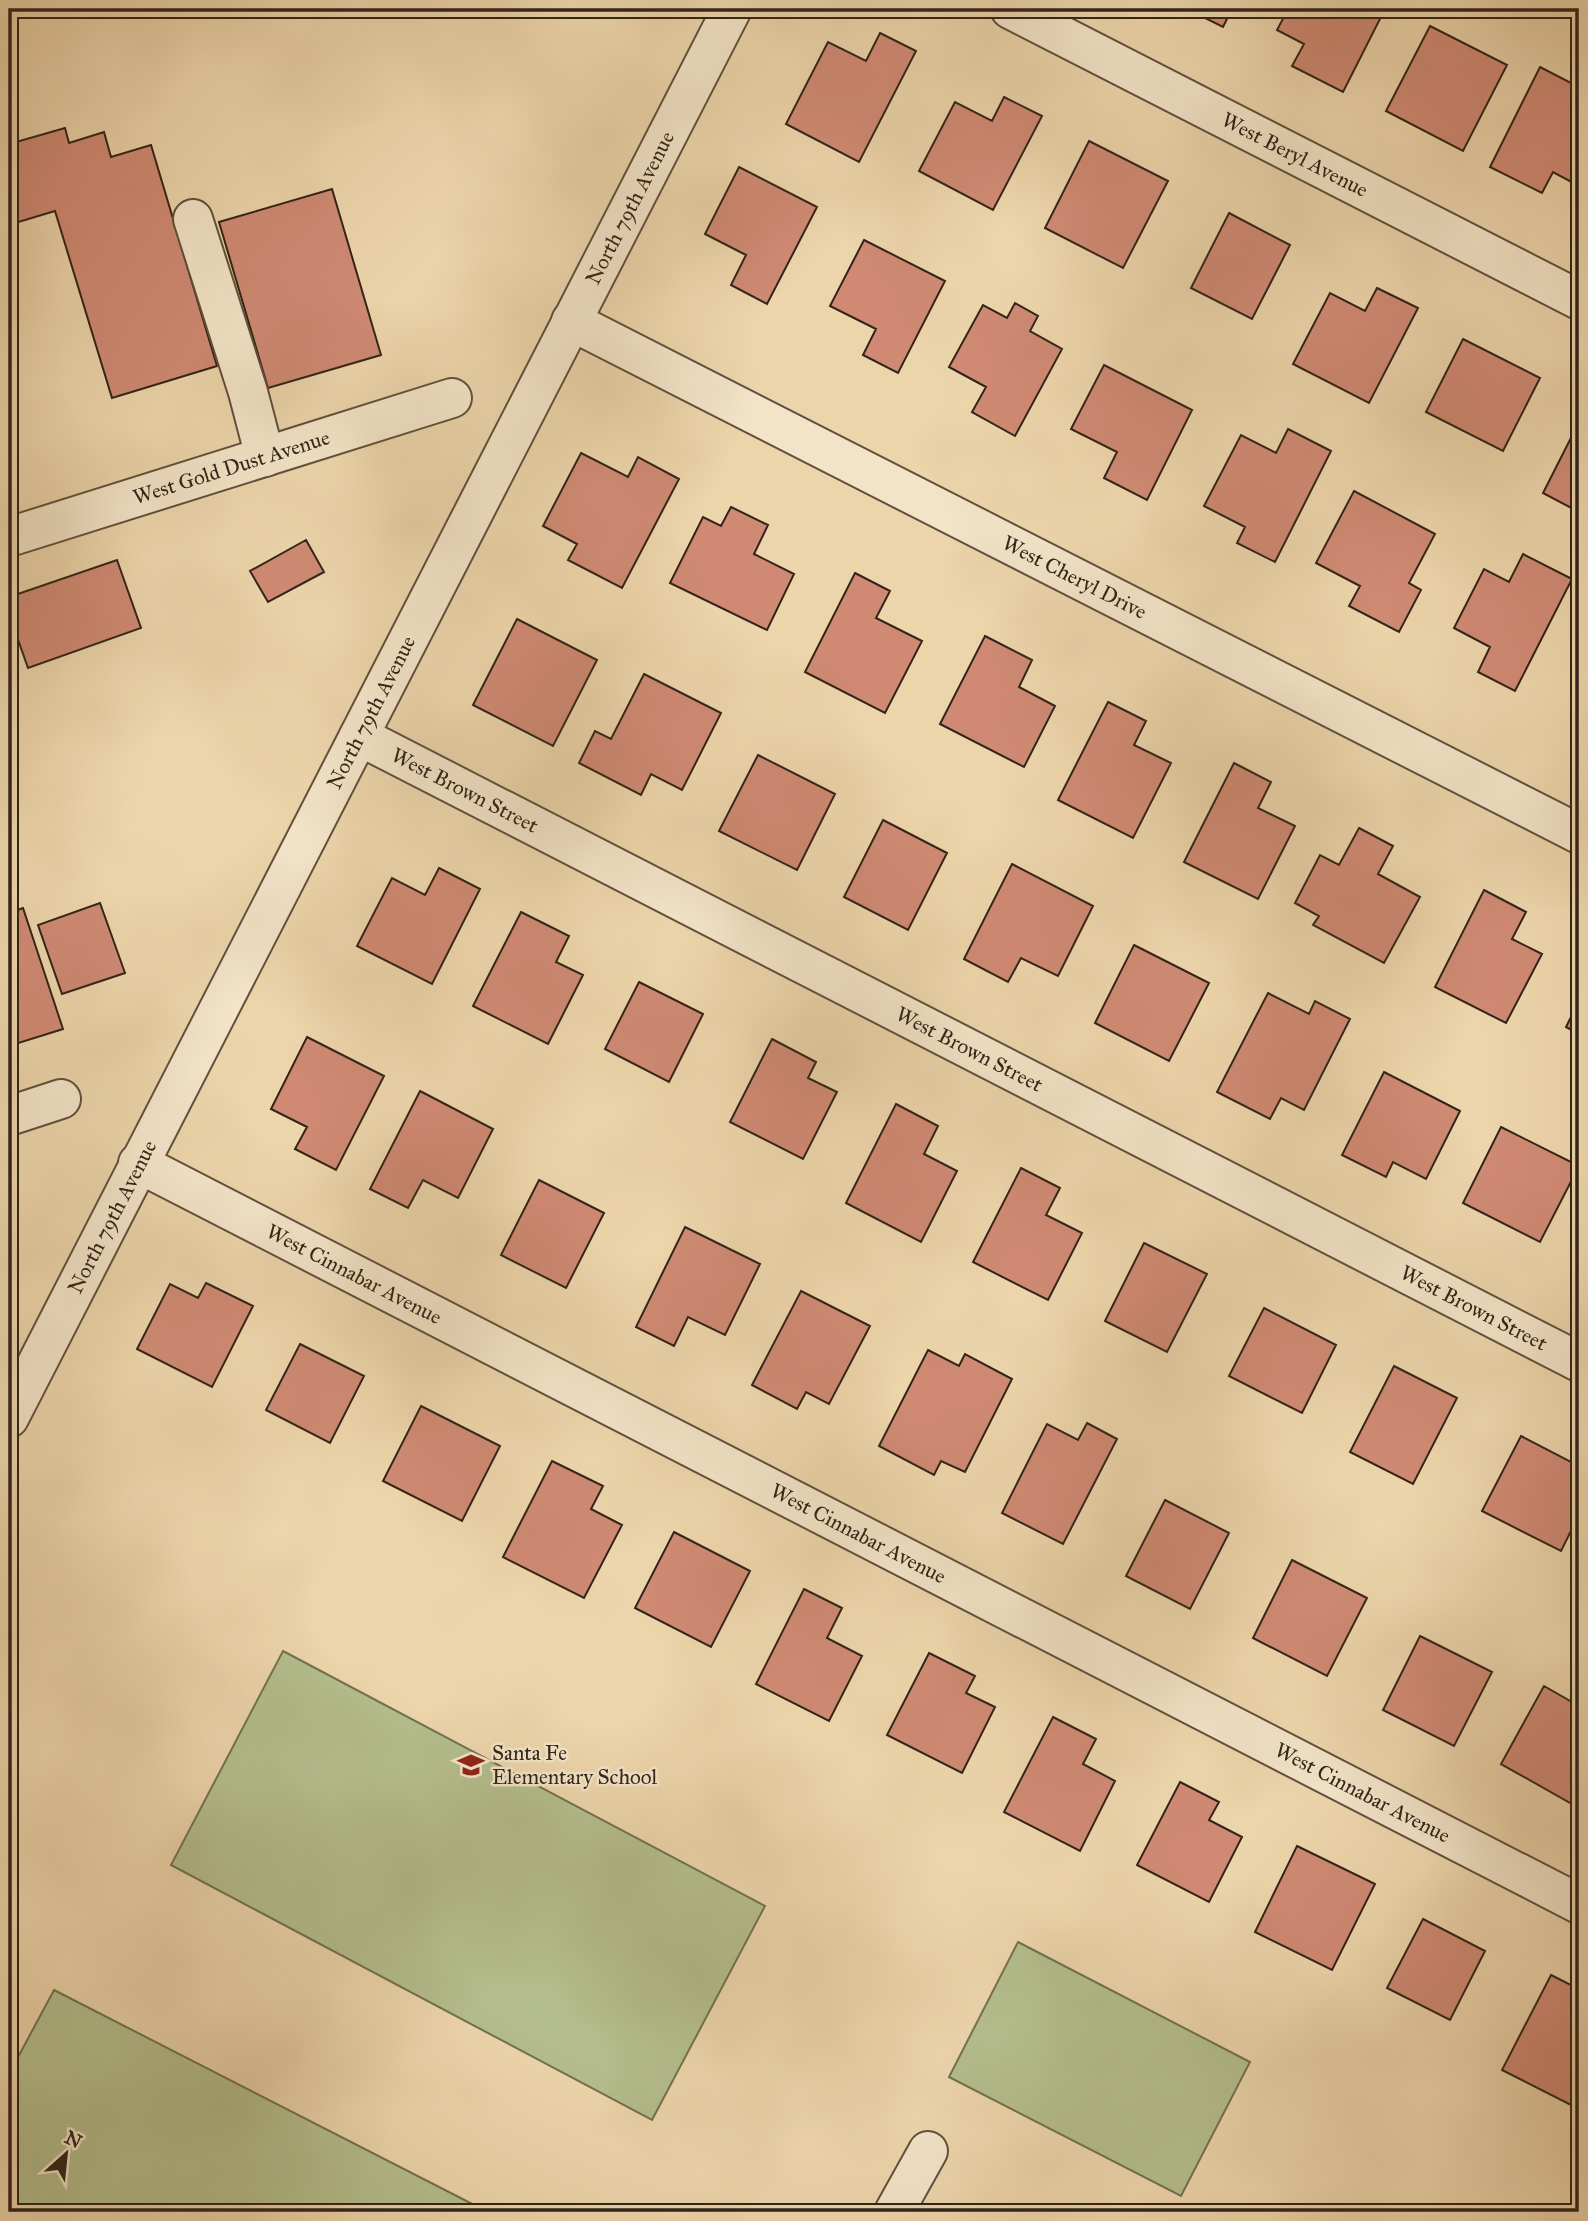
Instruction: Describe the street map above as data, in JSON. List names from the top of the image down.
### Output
{
  "streets": {
    "street": [
      "West Beryl Avenue",
      "North 79th Avenue",
      "West Gold Dust Avenue",
      "West Cheryl Drive",
      "West Brown Street",
      "West Cinnabar Avenue"
    ]
  },
  "crossings": [
    ["North 79th Avenue", "West Cheryl Drive"],
    ["North 79th Avenue", "West Brown Street"],
    ["North 79th Avenue", "West Cinnabar Avenue"]
  ],
  "places": {
    "school or university": ["Santa Fe Elementary School"]
  },
  "north": "top right"
}
